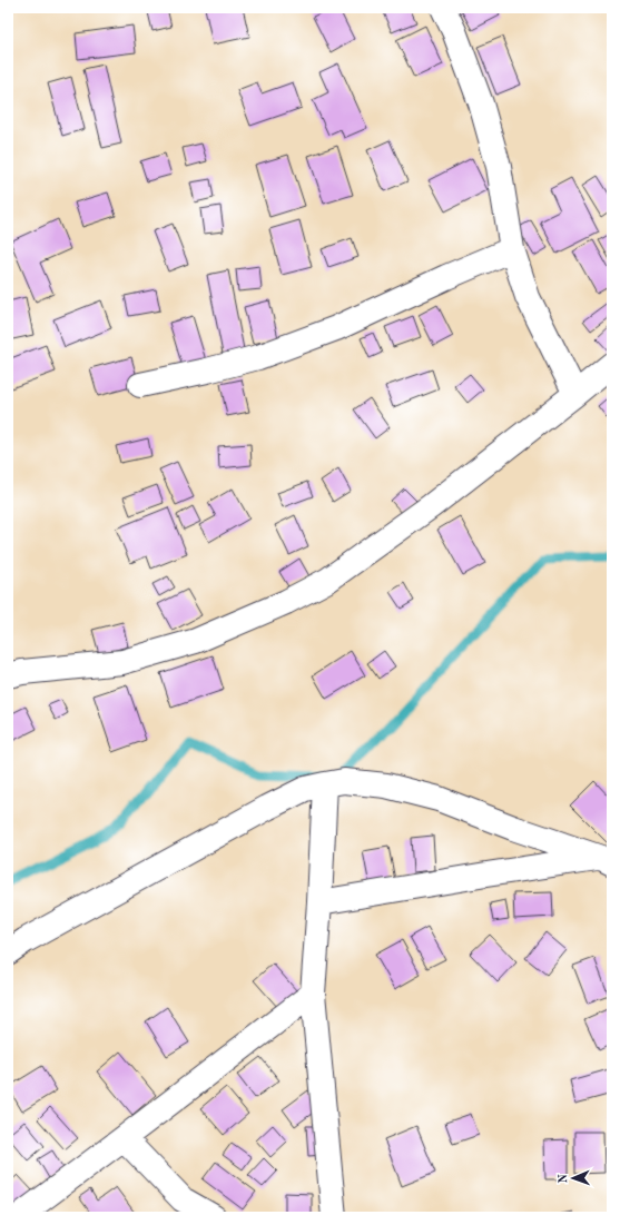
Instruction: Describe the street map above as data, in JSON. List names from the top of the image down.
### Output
{
  "north": "left"
}
